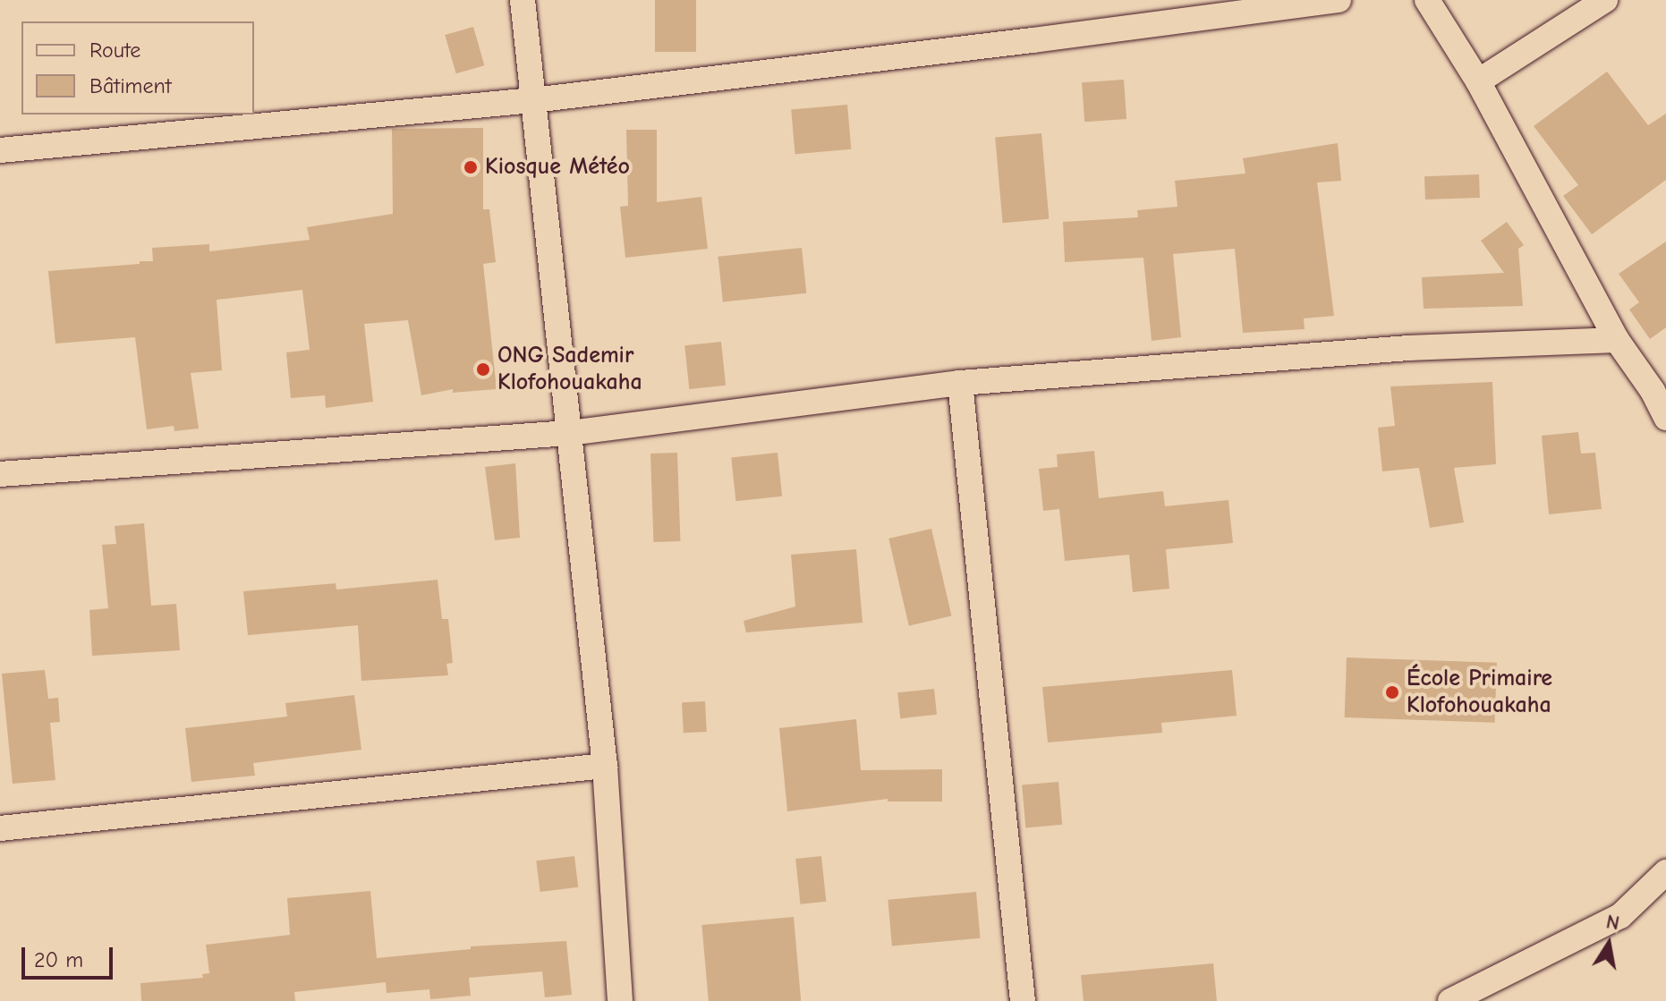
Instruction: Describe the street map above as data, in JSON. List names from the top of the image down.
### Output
{
  "places": ["Kiosque Météo", "ONG Sademir Klofohouakaha", "École Primaire Klofohouakaha"],
  "legend": ["Route", "Bâtiment"],
  "scale_bar": "20 m",
  "north": "top"
}
